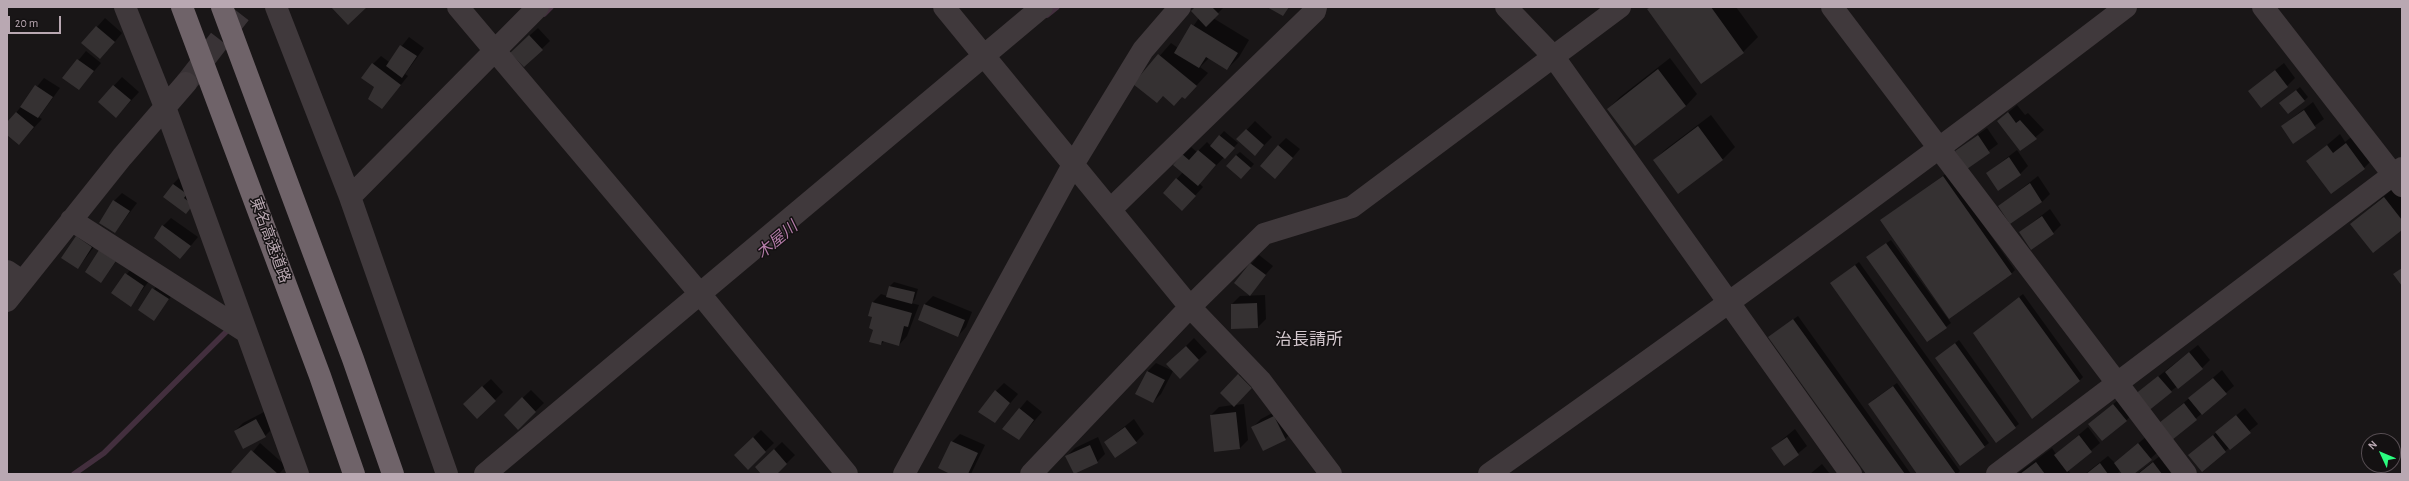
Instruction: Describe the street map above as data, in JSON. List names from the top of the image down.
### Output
{
  "streets": {
    "highway": ["東名高速道路"]
  },
  "districts": ["治長請所"],
  "water": ["木屋川"],
  "scale_bar": "20 m",
  "north": "top left"
}
